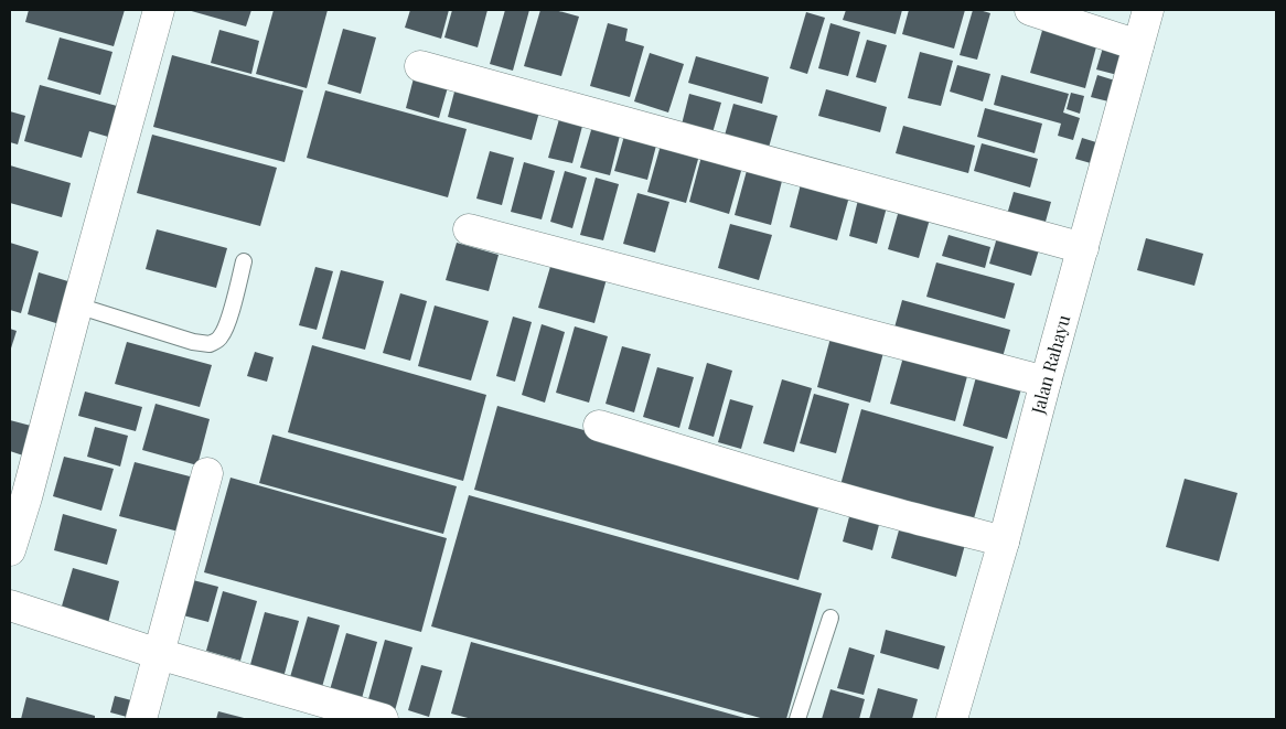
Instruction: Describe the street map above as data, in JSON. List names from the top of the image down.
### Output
{
  "streets": {
    "street": ["Jalan Rahayu"]
  }
}
